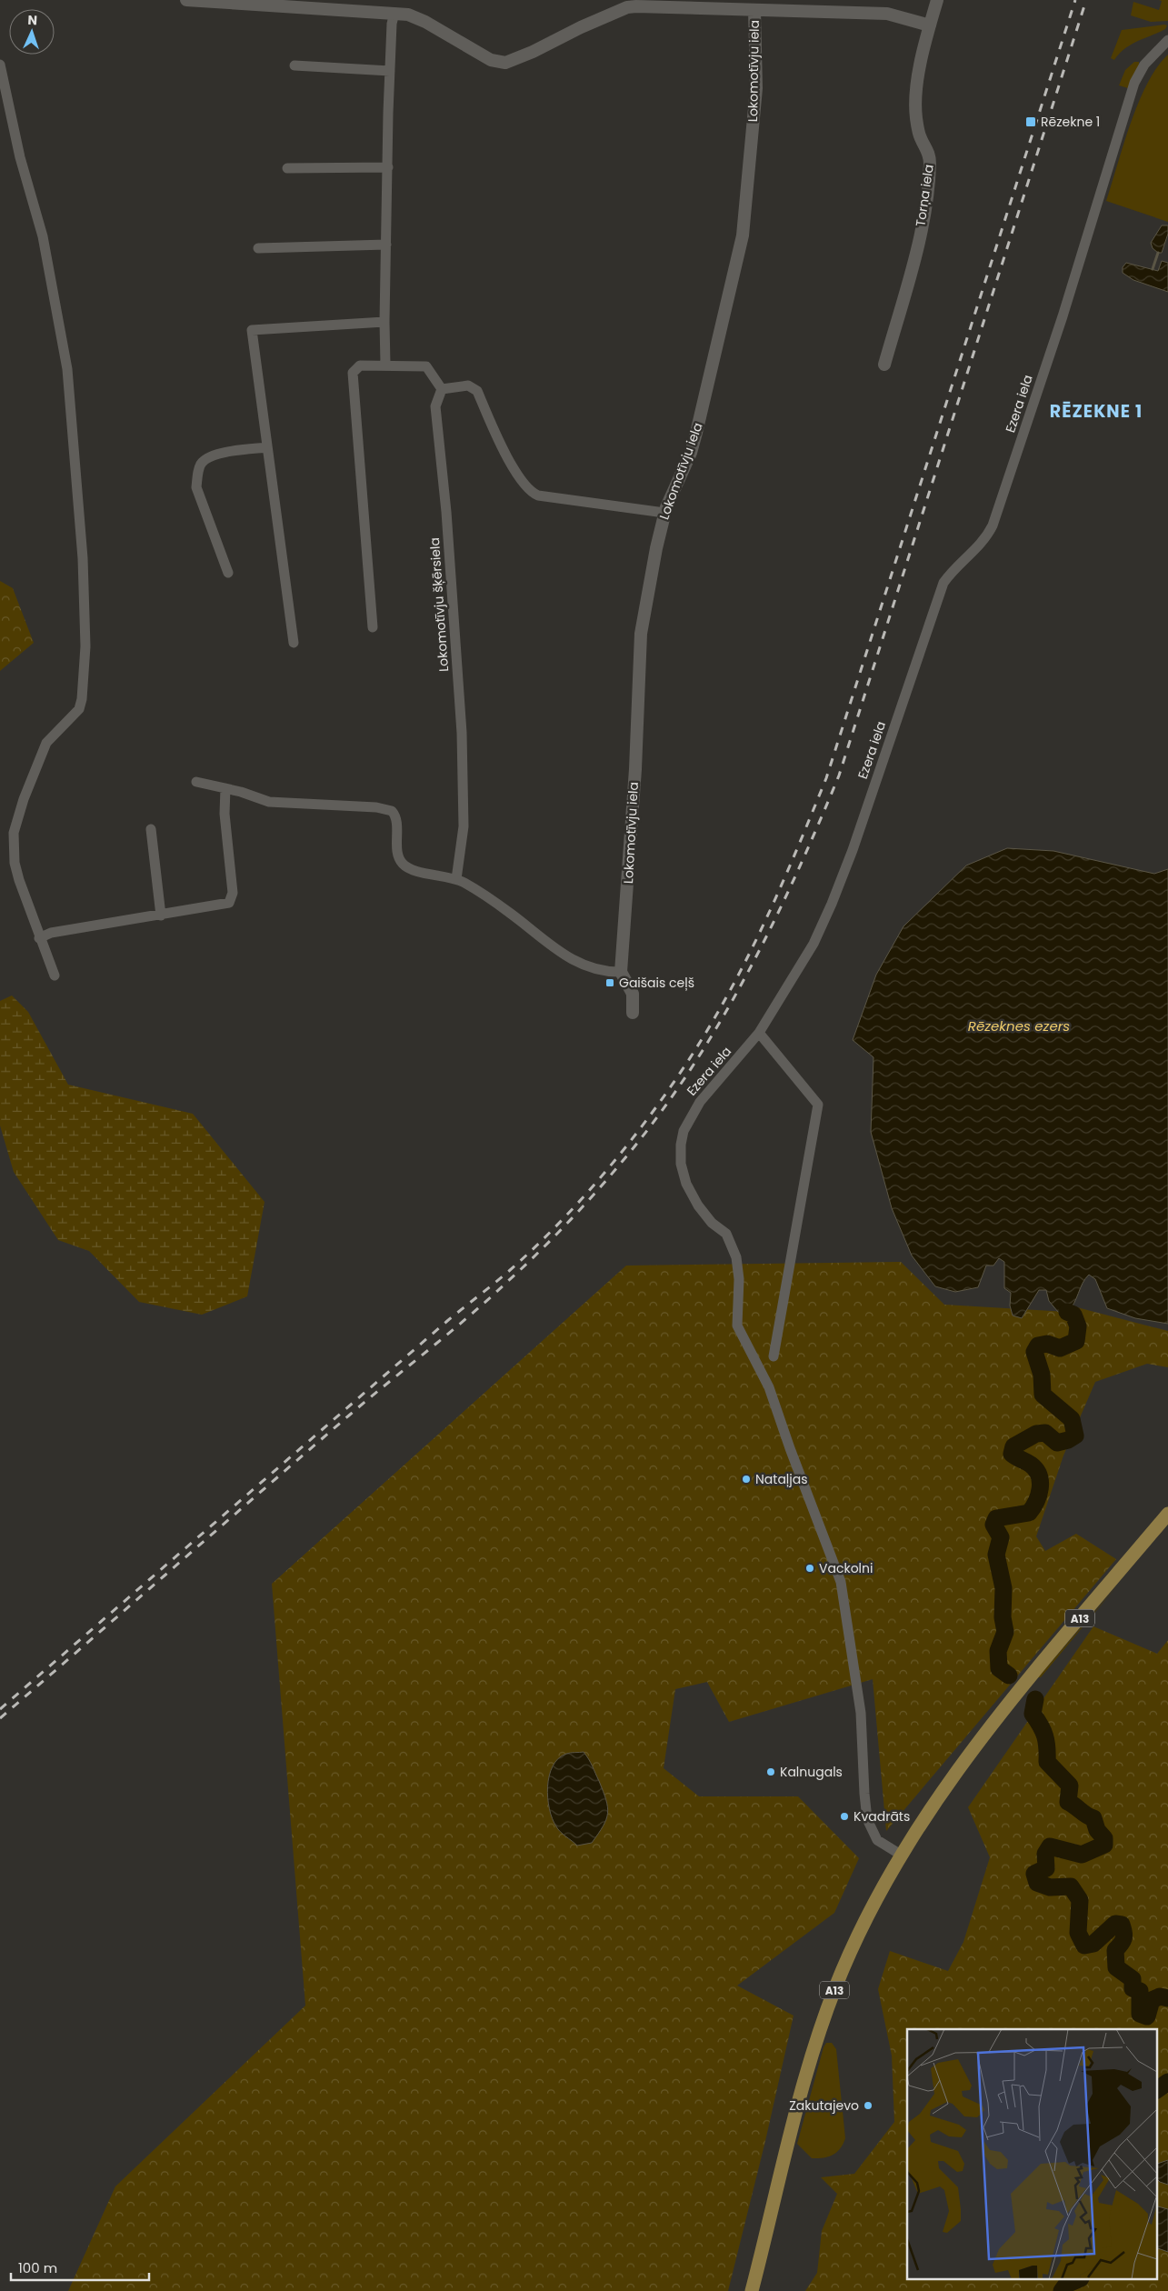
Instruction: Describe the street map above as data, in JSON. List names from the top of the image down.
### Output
{
  "streets": {
    "main road": ["A13"],
    "street": [
      "Lokomotīvju iela",
      "Torņa iela",
      "Ezera iela",
      "Lokomotīvju šķērsiela"
    ]
  },
  "crossings": [
    ["Ezera iela", "A13"]
  ],
  "districts": ["RĒZEKNE 1"],
  "water": ["Rēzeknes ezers"],
  "places": {
    "transit": ["Rēzekne 1", "Gaišais ceļš"],
    "other": [
      "Nataļjas",
      "Vackolni",
      "Kalnugals",
      "Kvadrāts",
      "Zakutajevo"
    ]
  },
  "scale_bar": "100 m",
  "north": "top"
}
